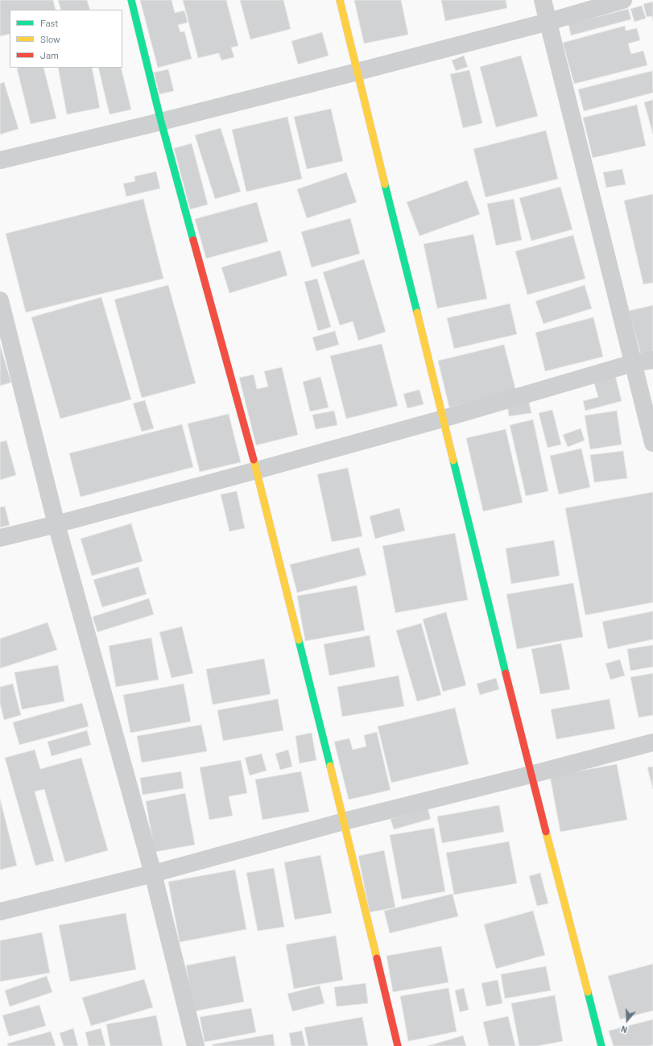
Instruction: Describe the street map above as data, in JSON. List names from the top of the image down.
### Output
{
  "legend": ["Fast", "Slow", "Jam"],
  "north": "bottom"
}
